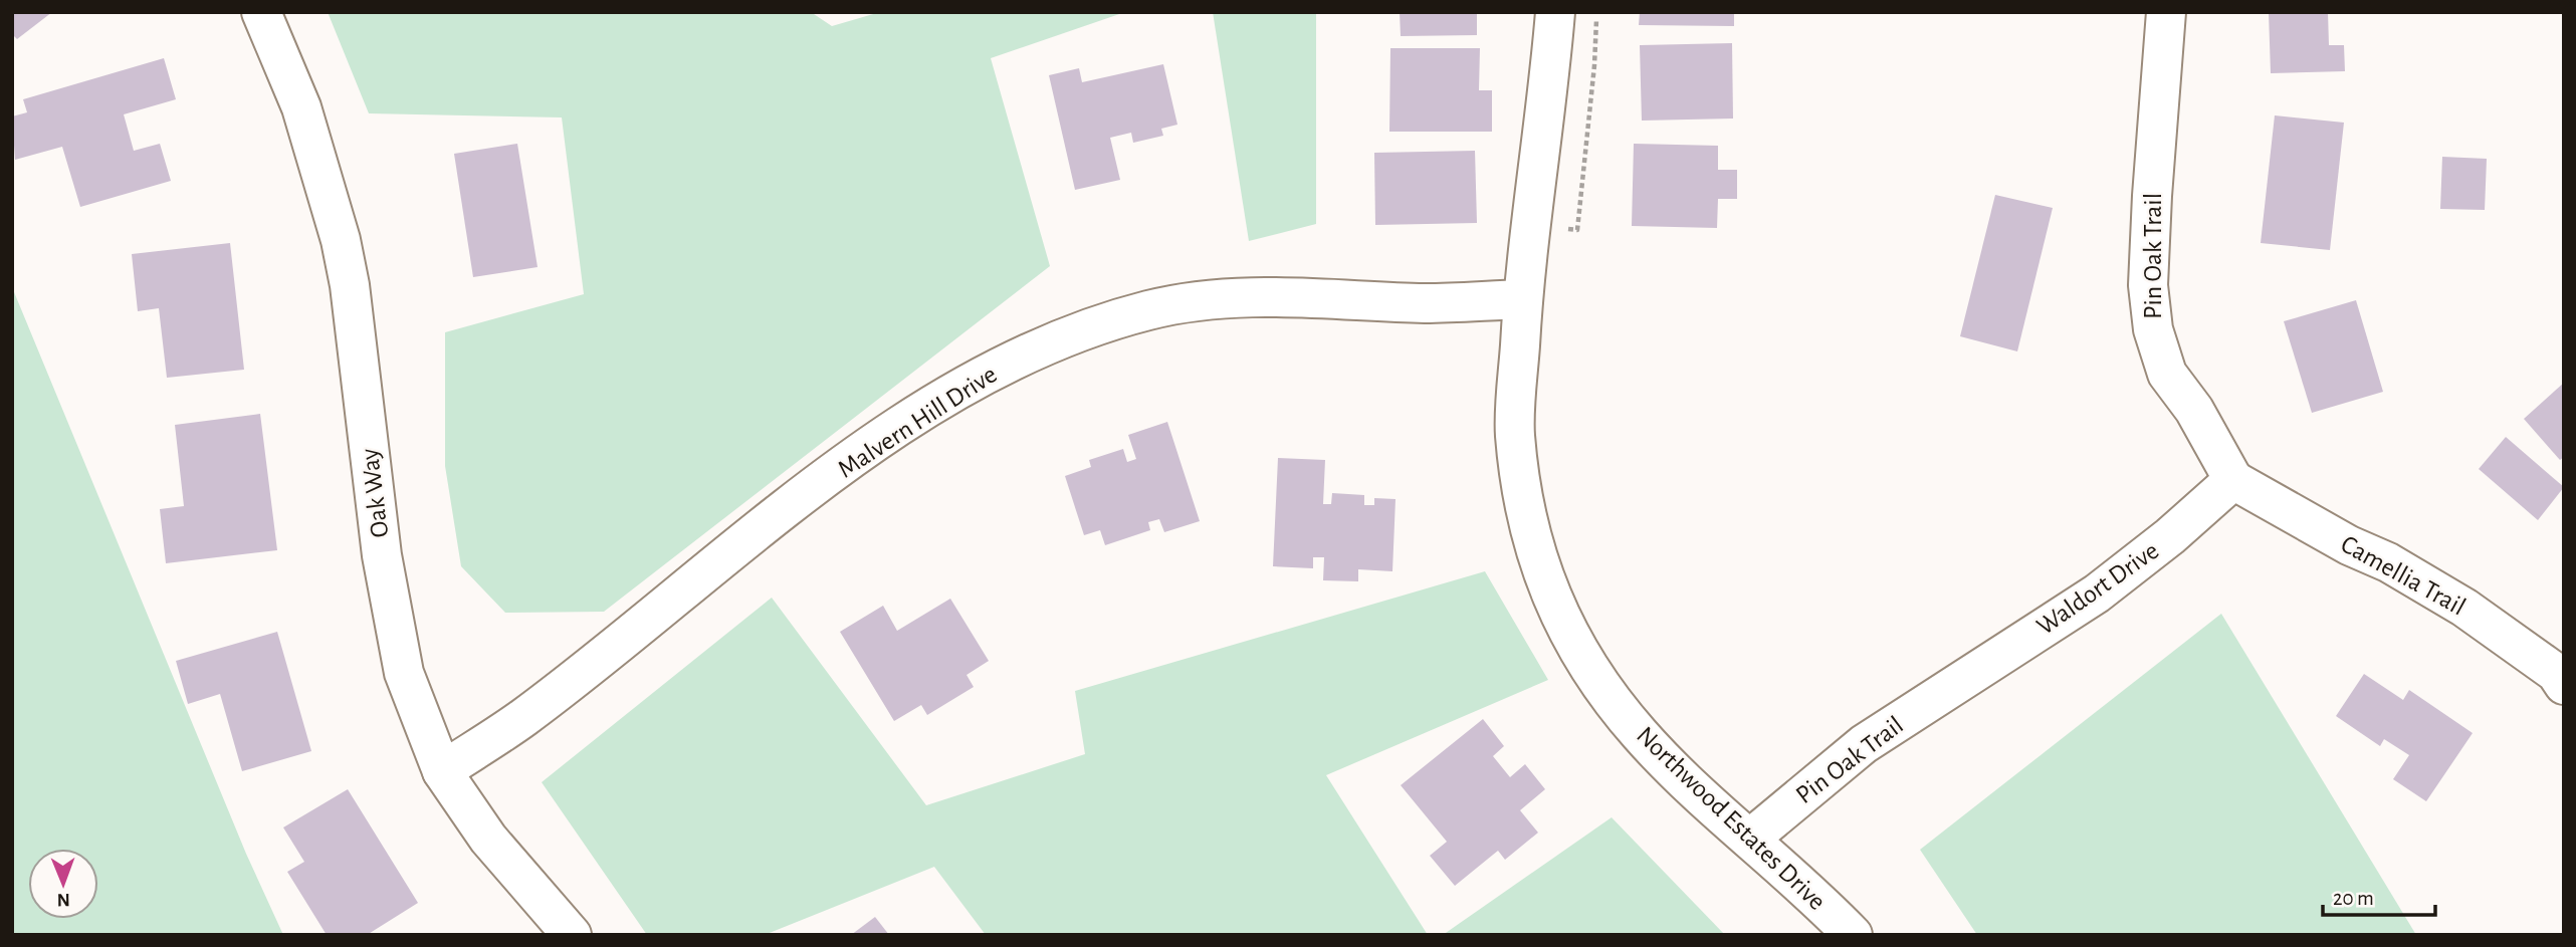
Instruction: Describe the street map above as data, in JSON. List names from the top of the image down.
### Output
{
  "streets": {
    "street": [
      "Pin Oak Trail",
      "Malvern Hill Drive",
      "Oak Way",
      "Camellia Trail",
      "Waldort Drive",
      "Northwood Estates Drive"
    ]
  },
  "crossings": [
    ["Pin Oak Trail", "Camellia Trail"],
    ["Pin Oak Trail", "Waldort Drive"],
    ["Pin Oak Trail", "Northwood Estates Drive"],
    ["Malvern Hill Drive", "Oak Way"],
    ["Malvern Hill Drive", "Northwood Estates Drive"],
    ["Camellia Trail", "Waldort Drive"]
  ],
  "scale_bar": "20 m",
  "north": "bottom"
}
